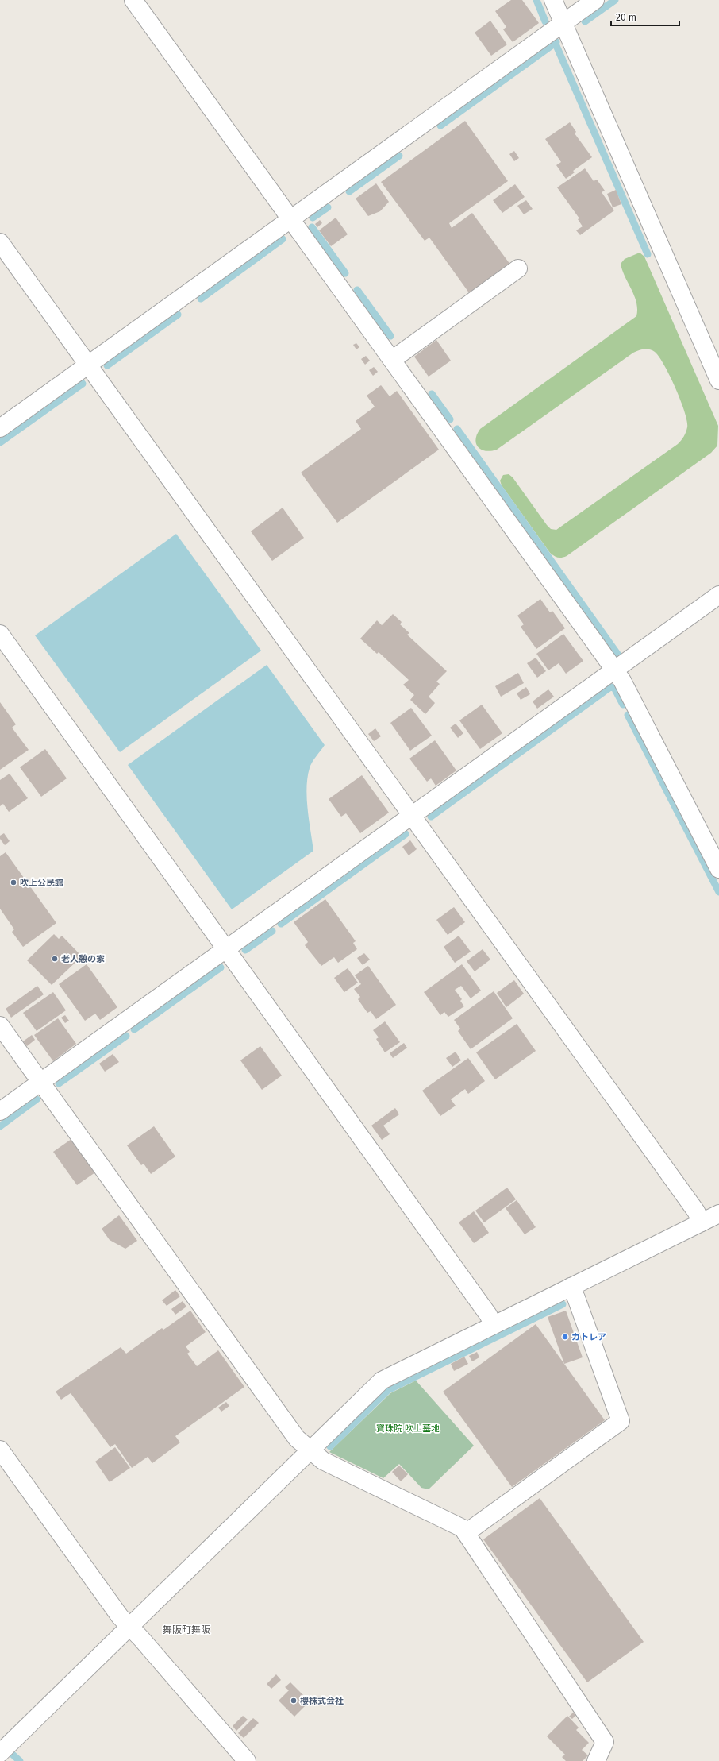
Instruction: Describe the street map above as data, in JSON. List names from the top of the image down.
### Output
{
  "districts": ["舞阪町舞阪"],
  "parks": ["寶珠院 吹上墓地"],
  "places": [
    "吹上公民館",
    "老人憩の家",
    "カトレア",
    "櫻株式会社"
  ],
  "scale_bar": "20 m"
}
